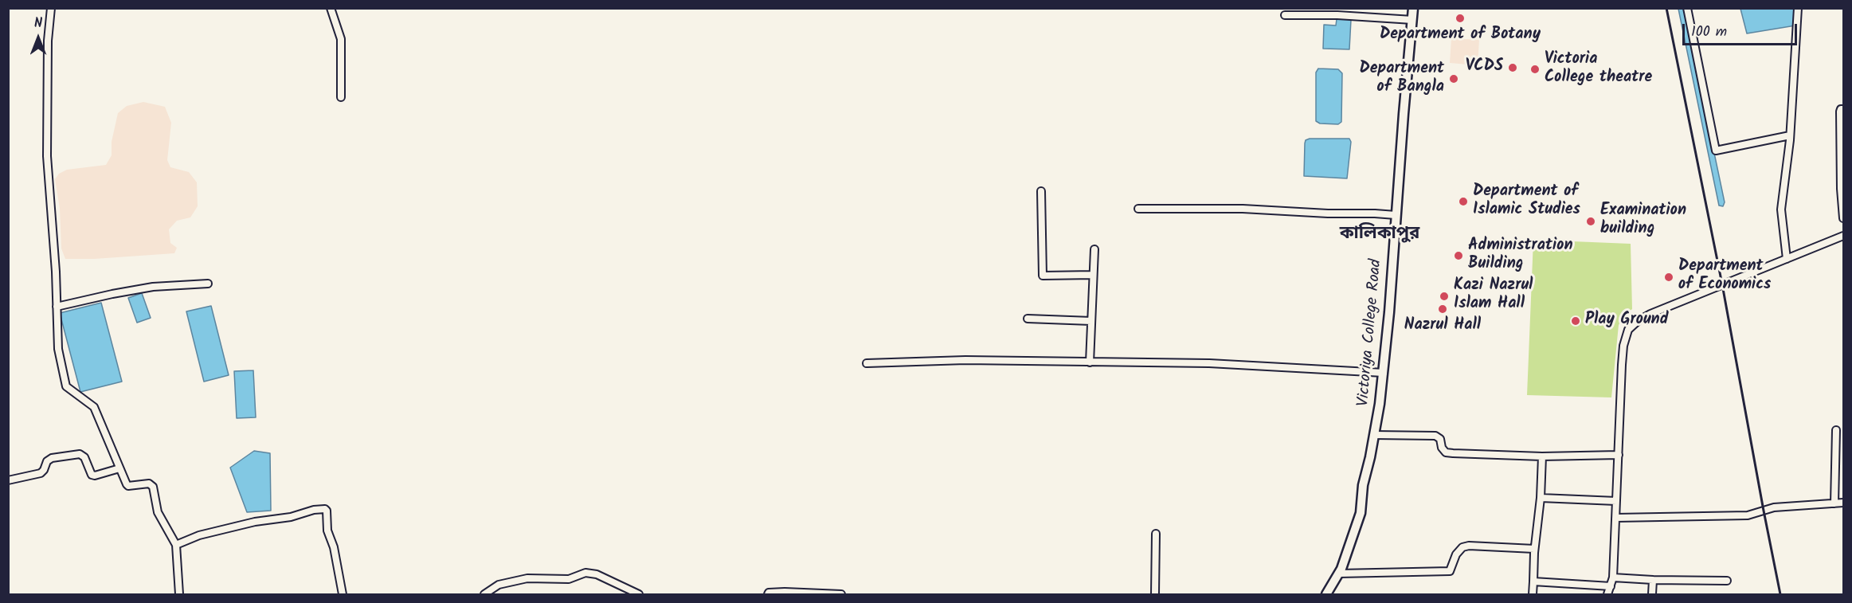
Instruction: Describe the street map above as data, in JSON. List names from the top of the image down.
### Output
{
  "streets": {
    "street": ["Victoriya College Road"]
  },
  "districts": ["কালিকাপুর"],
  "places": [
    "Department of Botany",
    "VCDS",
    "Victoria College theatre",
    "Department of Bangla",
    "Department of Islamic Studies",
    "Examination building",
    "Administration Building",
    "Department of Economics",
    "Kazi Nazrul Islam Hall",
    "Nazrul Hall",
    "Play Ground"
  ],
  "scale_bar": "100 m",
  "north": "top"
}
